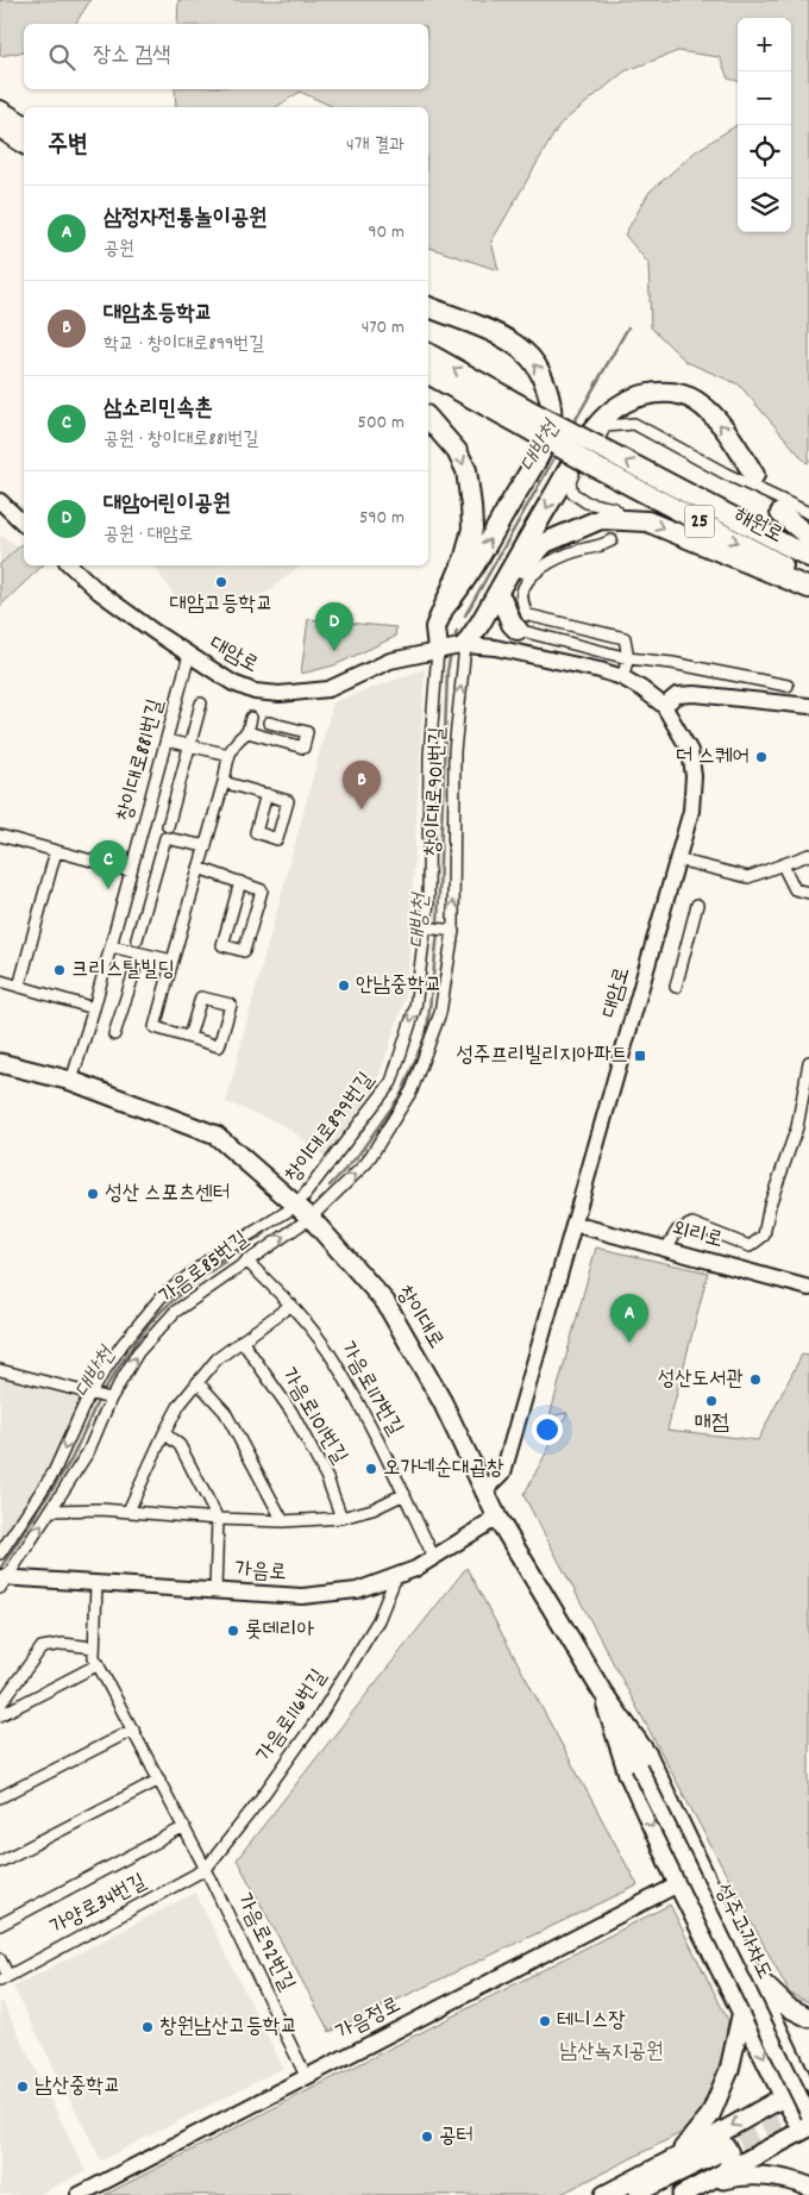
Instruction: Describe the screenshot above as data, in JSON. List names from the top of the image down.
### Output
{
  "streets": {
    "highway": ["25", "해원로"],
    "main road": ["창이대로"],
    "street": [
      "대암로",
      "창이대로881번길",
      "창이대로901번길",
      "창이대로899번길",
      "외리로",
      "가음로85번길",
      "가음로117번길",
      "가음로101번길",
      "가음로",
      "가음로116번길",
      "가양로34번길",
      "성주고가차도",
      "가음로92번길",
      "가음정로"
    ]
  },
  "crossings": [
    ["25", "해원로"],
    ["대암로", "창이대로881번길"],
    ["대암로", "창이대로901번길"],
    ["대암로", "창이대로899번길"],
    ["대암로", "외리로"],
    ["대암로", "창이대로"],
    ["창이대로881번길", "창이대로"],
    ["창이대로901번길", "창이대로899번길"],
    ["창이대로901번길", "가음로85번길"],
    ["창이대로901번길", "창이대로"],
    ["창이대로899번길", "가음로85번길"],
    ["창이대로899번길", "창이대로"],
    ["가음로85번길", "창이대로"],
    ["가음로85번길", "가음로117번길"],
    ["가음로85번길", "가음로"],
    ["창이대로", "가음로"],
    ["창이대로", "성주고가차도"],
    ["가음로117번길", "가음로"],
    ["가음로", "가음로116번길"],
    ["가음로", "가음로92번길"],
    ["가음로116번길", "가양로34번길"],
    ["가음로116번길", "가음로92번길"],
    ["가양로34번길", "가음로92번길"],
    ["가음로92번길", "가음정로"]
  ],
  "one_way": ["창이대로901번길"],
  "water": ["대방천"],
  "parks": ["남산녹지공원"],
  "places": {
    "other": [
      "대암고등학교",
      "더 스퀘어",
      "크리스탈빌딩",
      "안남중학교",
      "성산 스포츠센터",
      "성산도서관",
      "매점",
      "오가네순대곱창",
      "롯데리아",
      "테니스장",
      "창원남산고등학교",
      "남산중학교",
      "공터"
    ],
    "transit": ["성주프리빌리지아파트"]
  },
  "page": {
    "map_buttons": ["+", "−"],
    "search": "장소 검색",
    "heading": ["주변", "4개 결과"],
    "list": [
      {
        "mark": "A",
        "name": "삼정자전통놀이공원",
        "note": "공원",
        "value": "90 m"
      },
      {
        "mark": "B",
        "name": "대암초등학교",
        "note": "학교 · 창이대로899번길",
        "value": "470 m"
      },
      {
        "mark": "C",
        "name": "삼소리민속촌",
        "note": "공원 · 창이대로881번길",
        "value": "500 m"
      },
      {
        "mark": "D",
        "name": "대암어린이공원",
        "note": "공원 · 대암로",
        "value": "590 m"
      }
    ],
    "pins": [
      "D",
      "B",
      "C",
      "A"
    ]
  }
}
